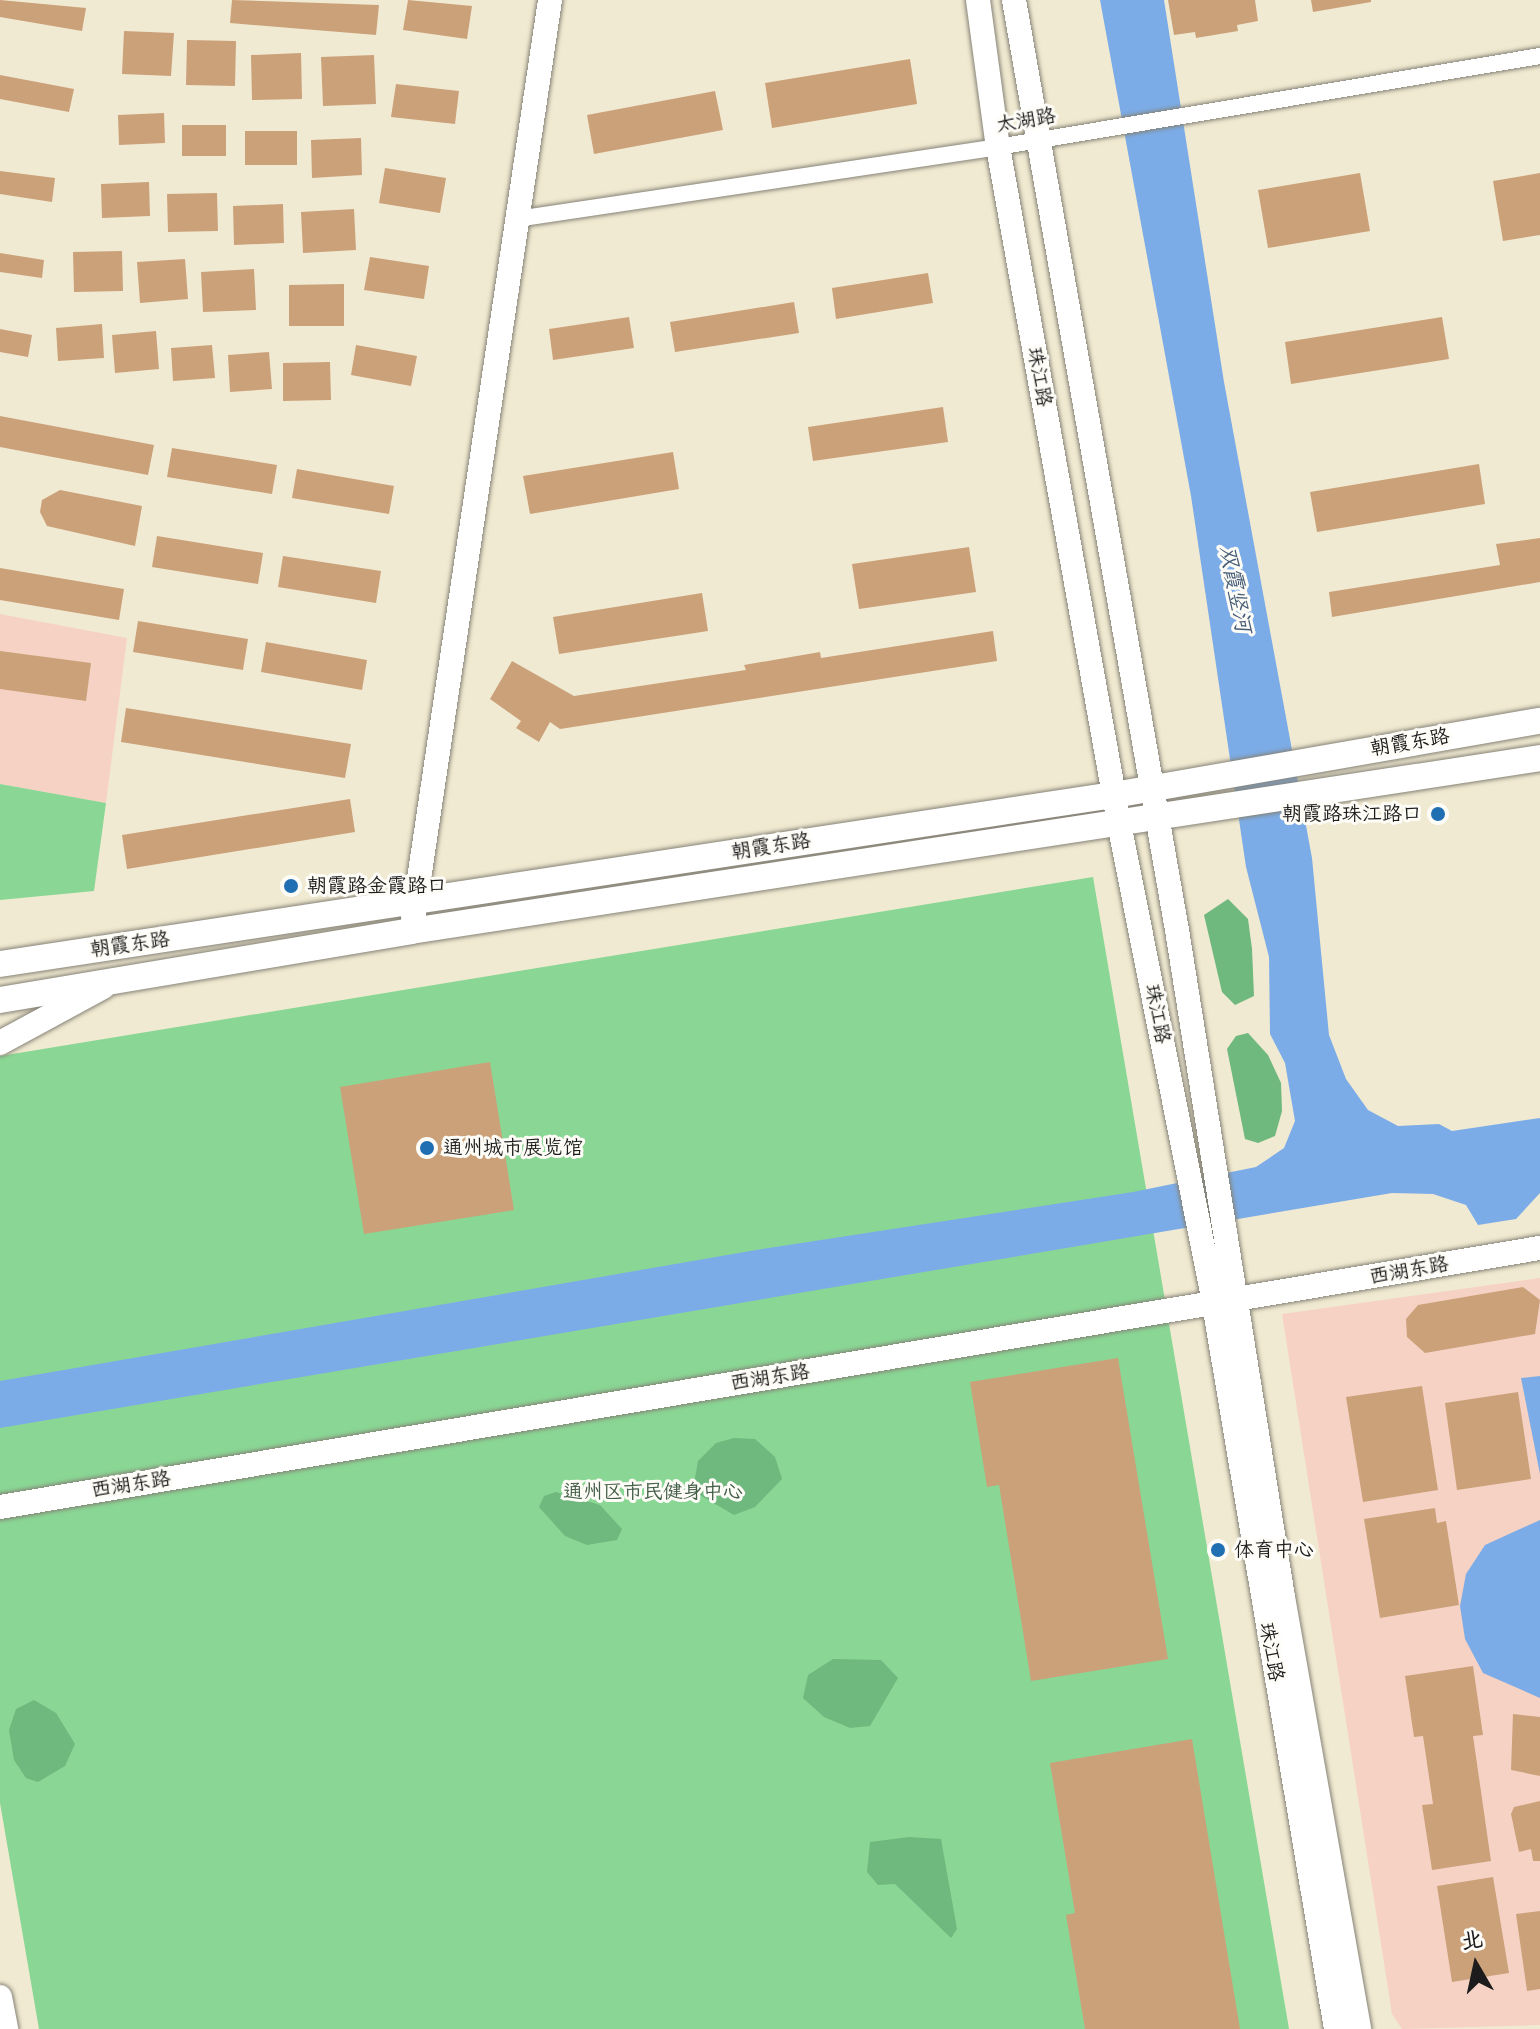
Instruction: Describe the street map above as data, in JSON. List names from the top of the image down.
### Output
{
  "streets": {
    "main road": ["朝霞东路"],
    "street": ["太湖路", "珠江路", "西湖东路"]
  },
  "crossings": [
    ["太湖路", "珠江路"],
    ["珠江路", "朝霞东路"],
    ["珠江路", "西湖东路"]
  ],
  "water": ["双霞竖河"],
  "parks": ["通州区市民健身中心"],
  "places": [
    "朝霞路珠江路口",
    "朝霞路金霞路口",
    "通州城市展览馆",
    "体育中心"
  ],
  "north": "top"
}
